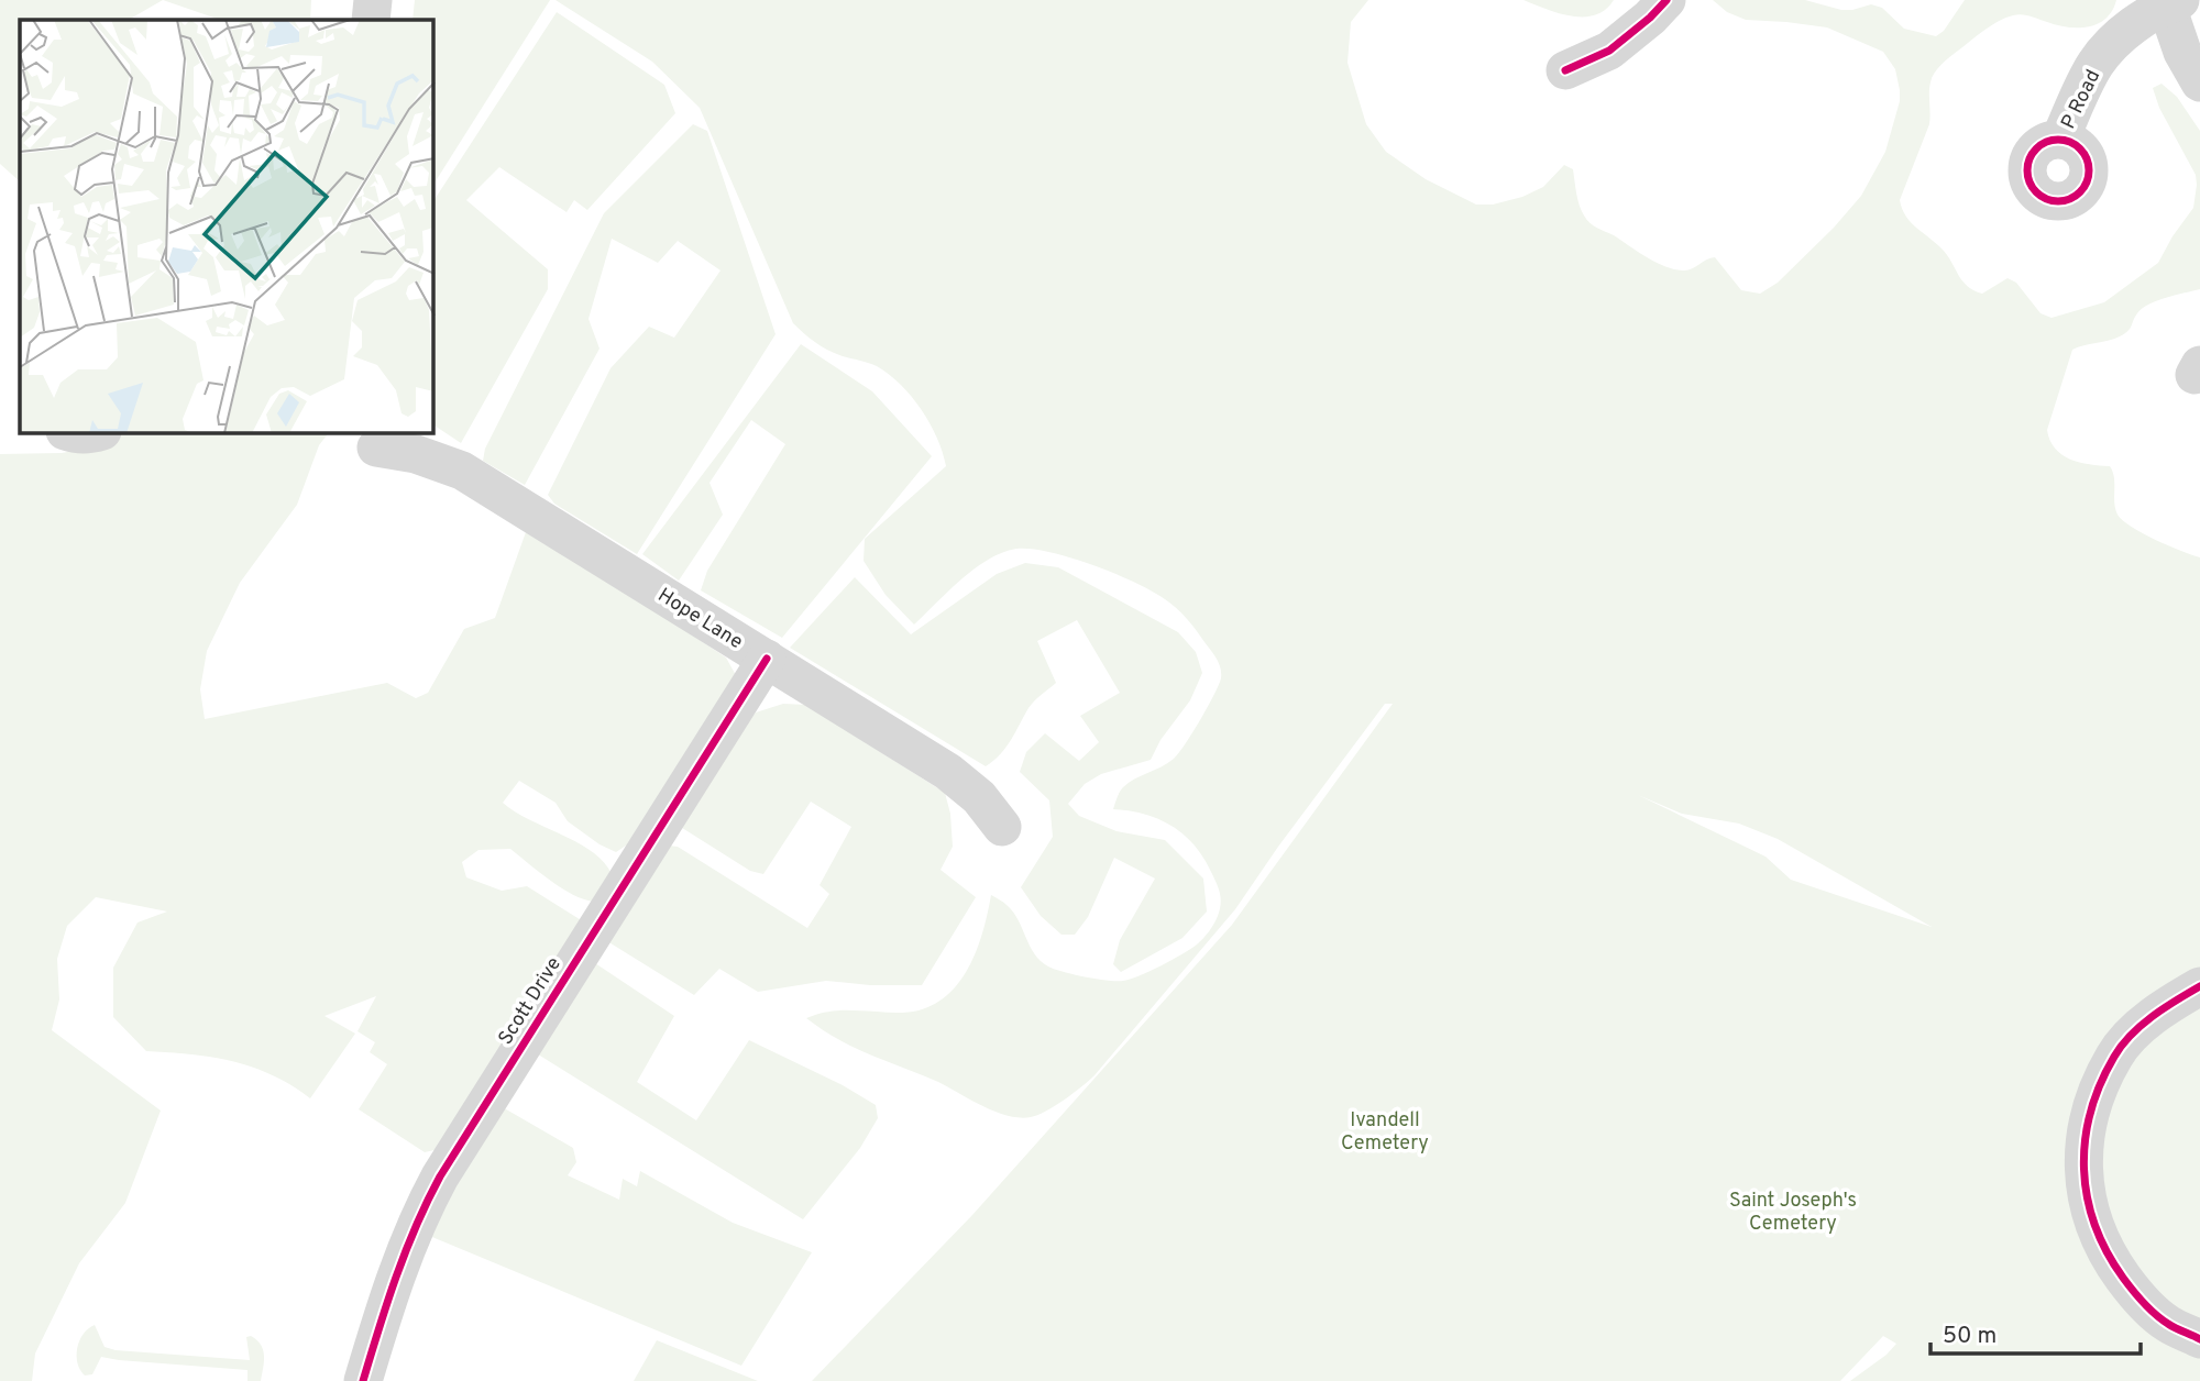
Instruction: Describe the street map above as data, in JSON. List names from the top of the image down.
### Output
{
  "streets": {
    "street": ["P Road", "Hope Lane", "Scott Drive"]
  },
  "crossings": [
    ["Hope Lane", "Scott Drive"]
  ],
  "parks": ["Ivandell Cemetery", "Saint Joseph's Cemetery"],
  "scale_bar": "50 m"
}
